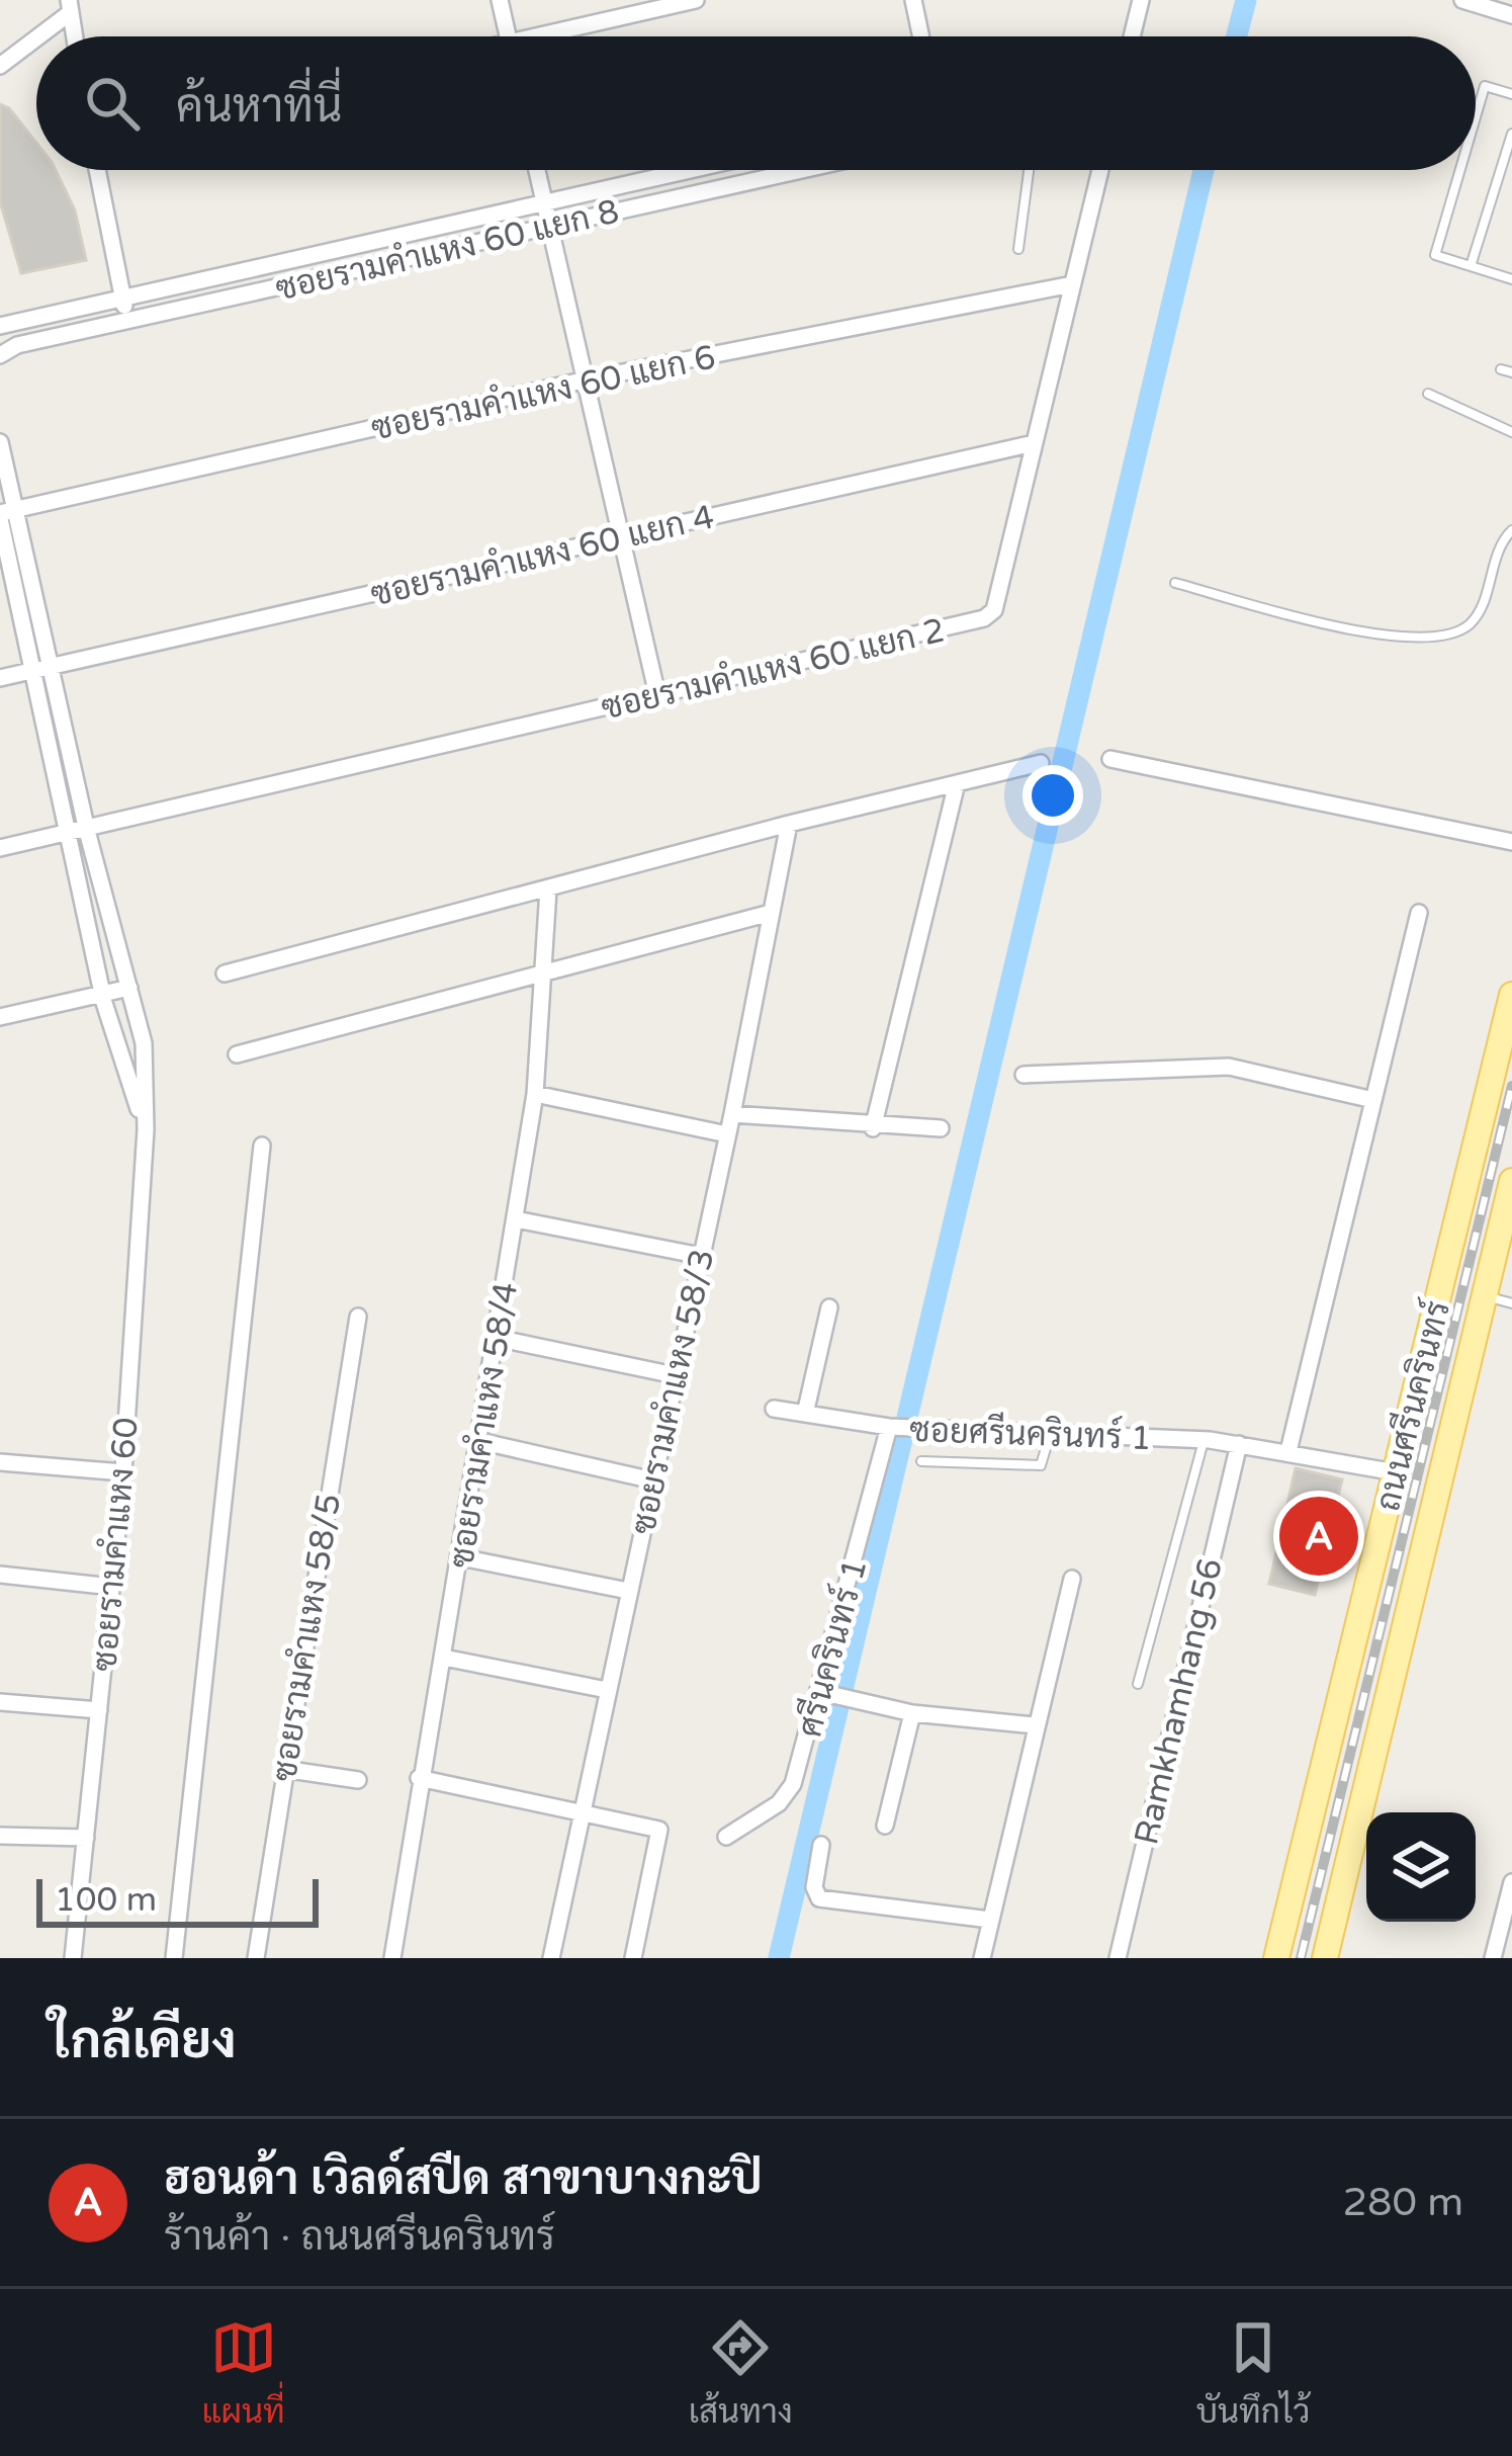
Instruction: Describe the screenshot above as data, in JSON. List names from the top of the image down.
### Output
{
  "streets": {
    "main road": ["ถนนศรีนครินทร์"],
    "street": [
      "ซอยรามคำแหง 60 แยก 8",
      "ซอยรามคำแหง 60 แยก 6",
      "ซอยรามคำแหง 60 แยก 4",
      "ซอยรามคำแหง 60 แยก 2",
      "ซอยรามคำแหง 58/3",
      "ซอยรามคำแหง 58/4",
      "ซอยศรีนครินทร์ 1",
      "ซอยรามคำแหง 60",
      "ซอยรามคำแหง 58/5",
      "ศรีนครินทร์ 1",
      "Ramkhamhang 56"
    ]
  },
  "crossings": [
    ["ซอยรามคำแหง 60 แยก 6", "ซอยรามคำแหง 60 แยก 2"],
    ["ซอยรามคำแหง 60 แยก 6", "ซอยรามคำแหง 60"],
    ["ซอยรามคำแหง 60 แยก 4", "ซอยรามคำแหง 60 แยก 2"],
    ["ซอยรามคำแหง 60 แยก 4", "ซอยรามคำแหง 60"],
    ["ซอยรามคำแหง 60 แยก 2", "ซอยรามคำแหง 60"],
    ["ถนนศรีนครินทร์", "ซอยศรีนครินทร์ 1"],
    ["ซอยศรีนครินทร์ 1", "ศรีนครินทร์ 1"],
    ["ซอยศรีนครินทร์ 1", "Ramkhamhang 56"]
  ],
  "scale_bar": "100 m",
  "page": {
    "search": "ค้นหาที่นี่",
    "pins": "A",
    "scale": "100 m",
    "heading": "ใกล้เคียง",
    "list": [
      {
        "mark": "A",
        "name": "ฮอนด้า เวิลด์สปีด สาขาบางกะปิ",
        "note": "ร้านค้า · ถนนศรีนครินทร์",
        "value": "280 m"
      }
    ],
    "nav": ["แผนที่", "เส้นทาง", "บันทึกไว้"]
  }
}
